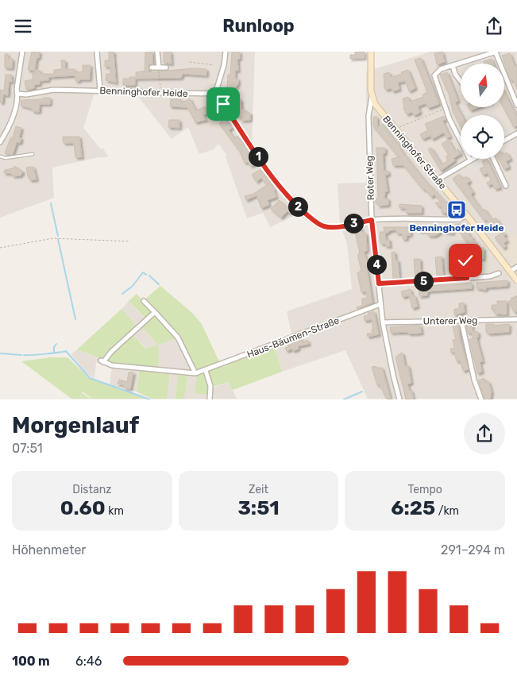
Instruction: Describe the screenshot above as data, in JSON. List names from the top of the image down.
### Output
{
  "streets": {
    "main road": ["Benninghofer Straße"],
    "street": [
      "Benninghofer Heide",
      "Roter Weg",
      "Unterer Weg",
      "Haus-Bäumen-Straße"
    ]
  },
  "crossings": [
    ["Benninghofer Straße", "Roter Weg"],
    ["Roter Weg", "Unterer Weg"],
    ["Roter Weg", "Haus-Bäumen-Straße"]
  ],
  "places": {
    "bus stop": ["Benninghofer Heide"]
  },
  "north": "top",
  "page": {
    "header": "Runloop",
    "pins": [
      "1",
      "2",
      "3",
      "4",
      "5"
    ],
    "heading": ["Morgenlauf", "07:51"],
    "stats": [
      ["Distanz", "0.60 km"],
      ["Zeit", "3:51"],
      ["Tempo", "6:25 /km"]
    ],
    "chart": ["Höhenmeter", "291–294 m"],
    "list": [
      {
        "name": "100 m",
        "note": "6:46"
      }
    ]
  }
}
